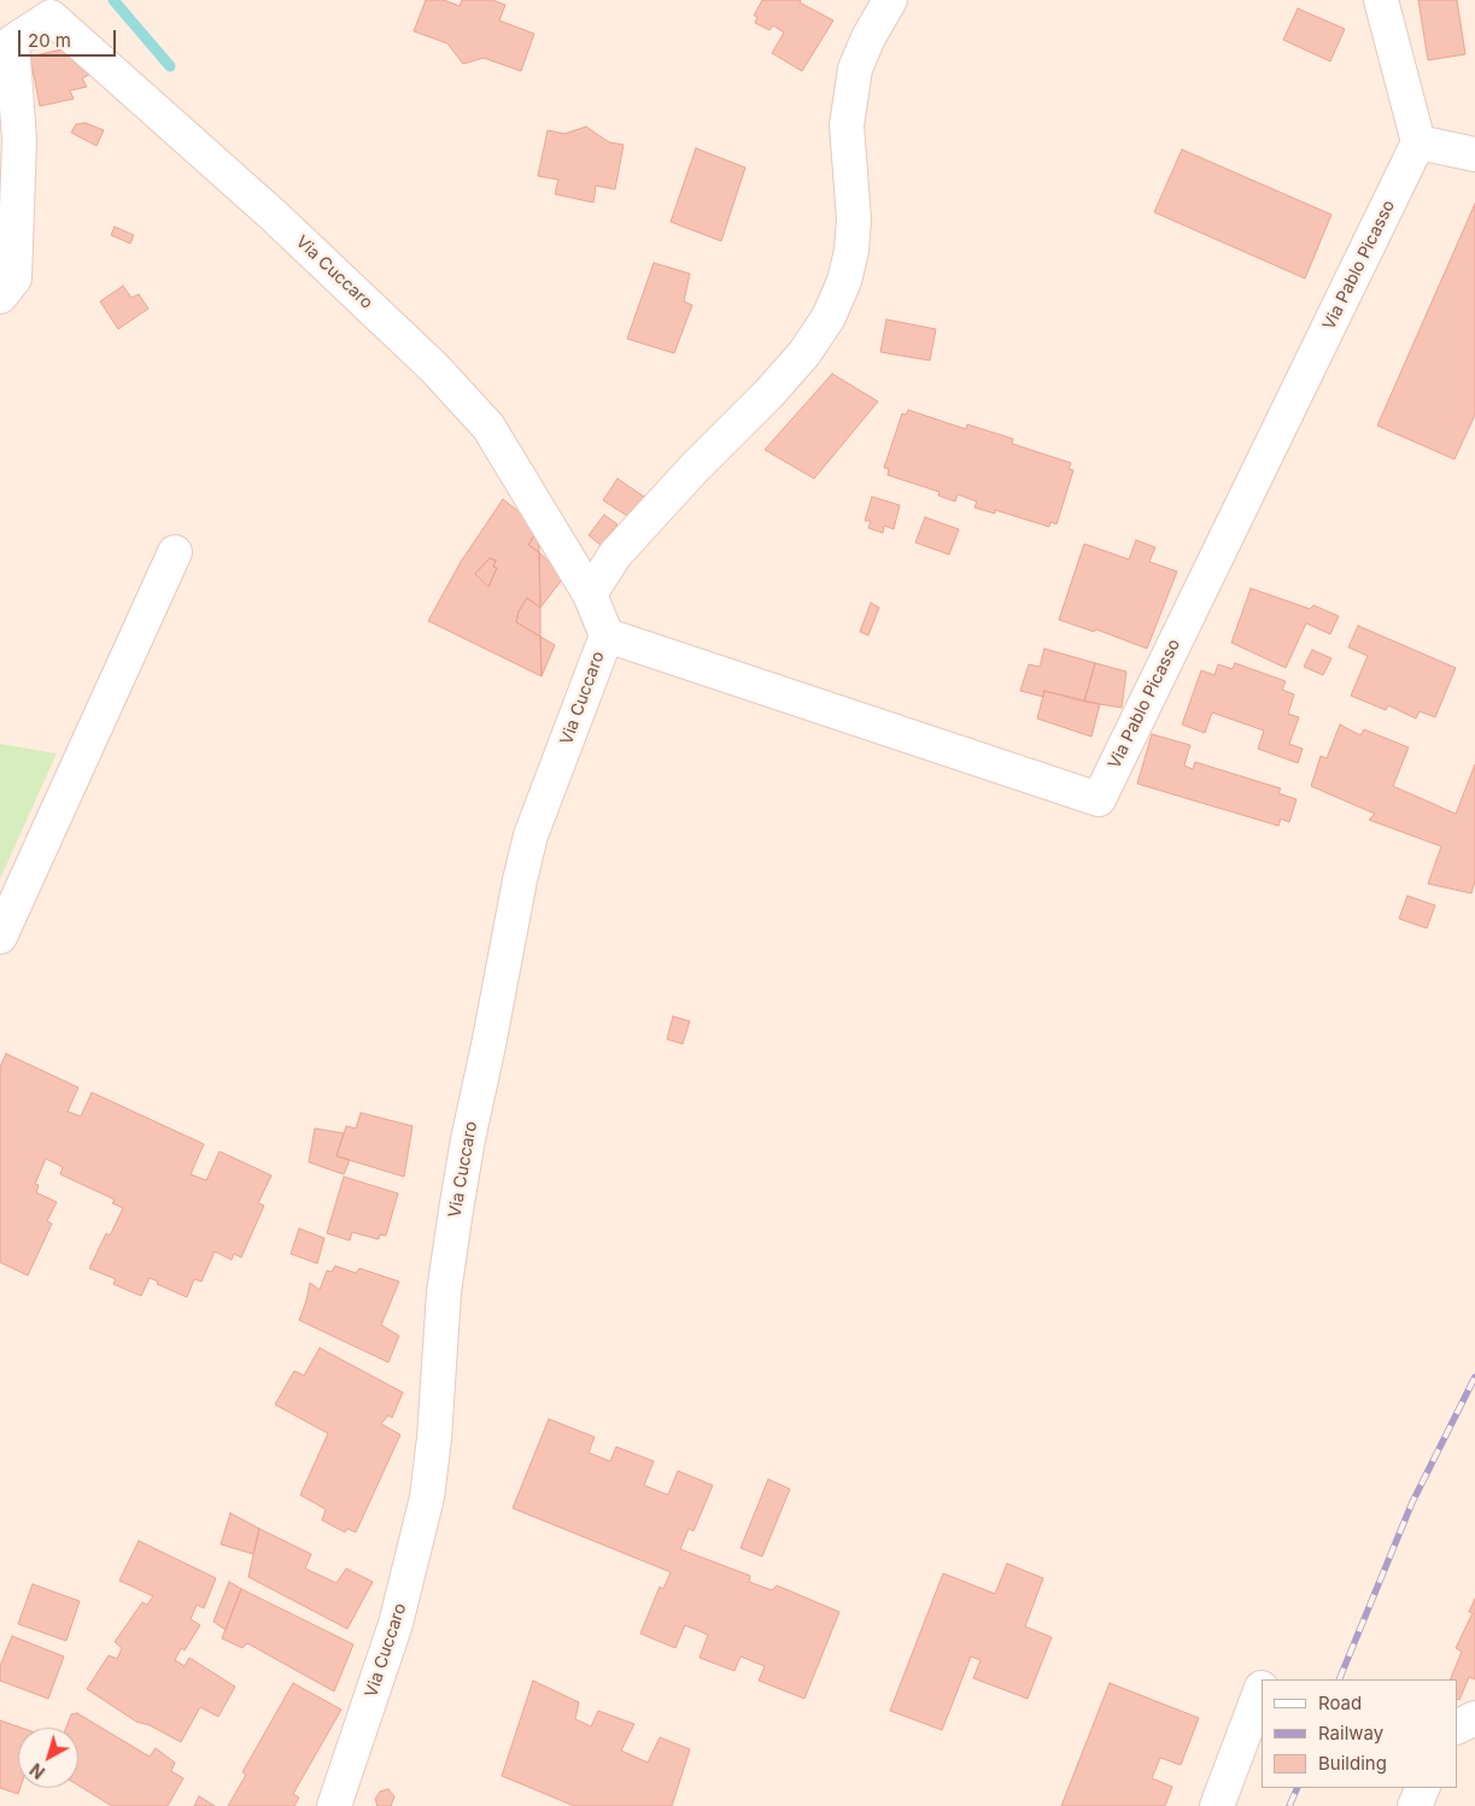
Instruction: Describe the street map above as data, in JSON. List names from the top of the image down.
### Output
{
  "streets": {
    "street": ["Via Pablo Picasso", "Via Cuccaro"]
  },
  "crossings": [
    ["Via Pablo Picasso", "Via Cuccaro"]
  ],
  "legend": ["Road", "Railway", "Building"],
  "scale_bar": "20 m",
  "north": "bottom left"
}
